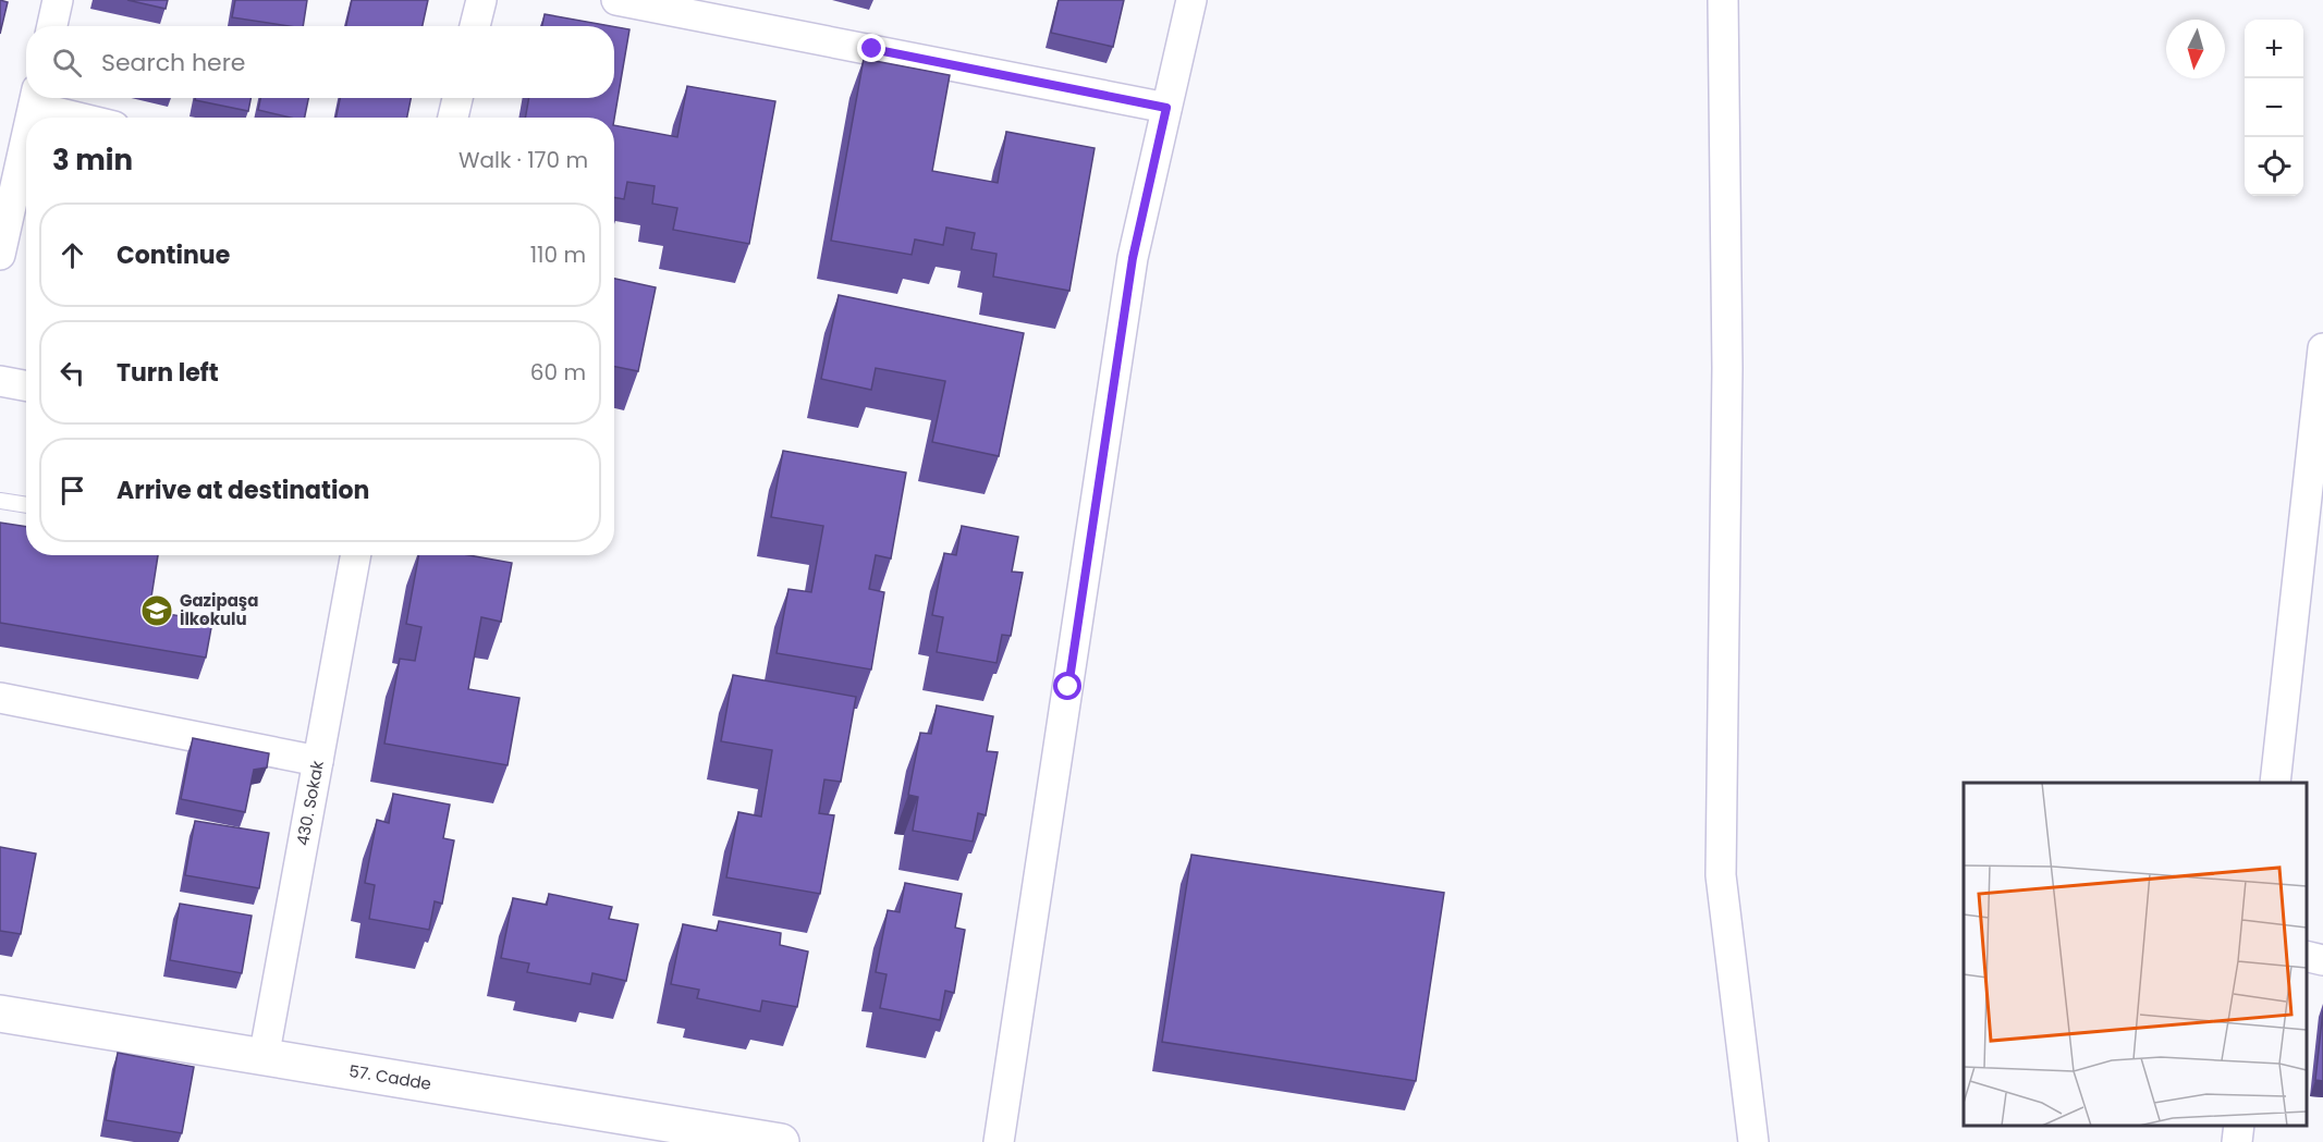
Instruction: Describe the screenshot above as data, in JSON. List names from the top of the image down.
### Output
{
  "streets": {
    "street": ["430. Sokak", "57. Cadde"]
  },
  "crossings": [
    ["430. Sokak", "57. Cadde"]
  ],
  "places": {
    "school or university": ["Gazipaşa İlkokulu"]
  },
  "north": "bottom",
  "page": {
    "map_buttons": ["+", "−"],
    "search": "Search here",
    "heading": ["3 min", "Walk · 170 m"],
    "list": [
      ["Continue", "110 m"],
      ["Turn left", "60 m"],
      "Arrive at destination"
    ]
  }
}
